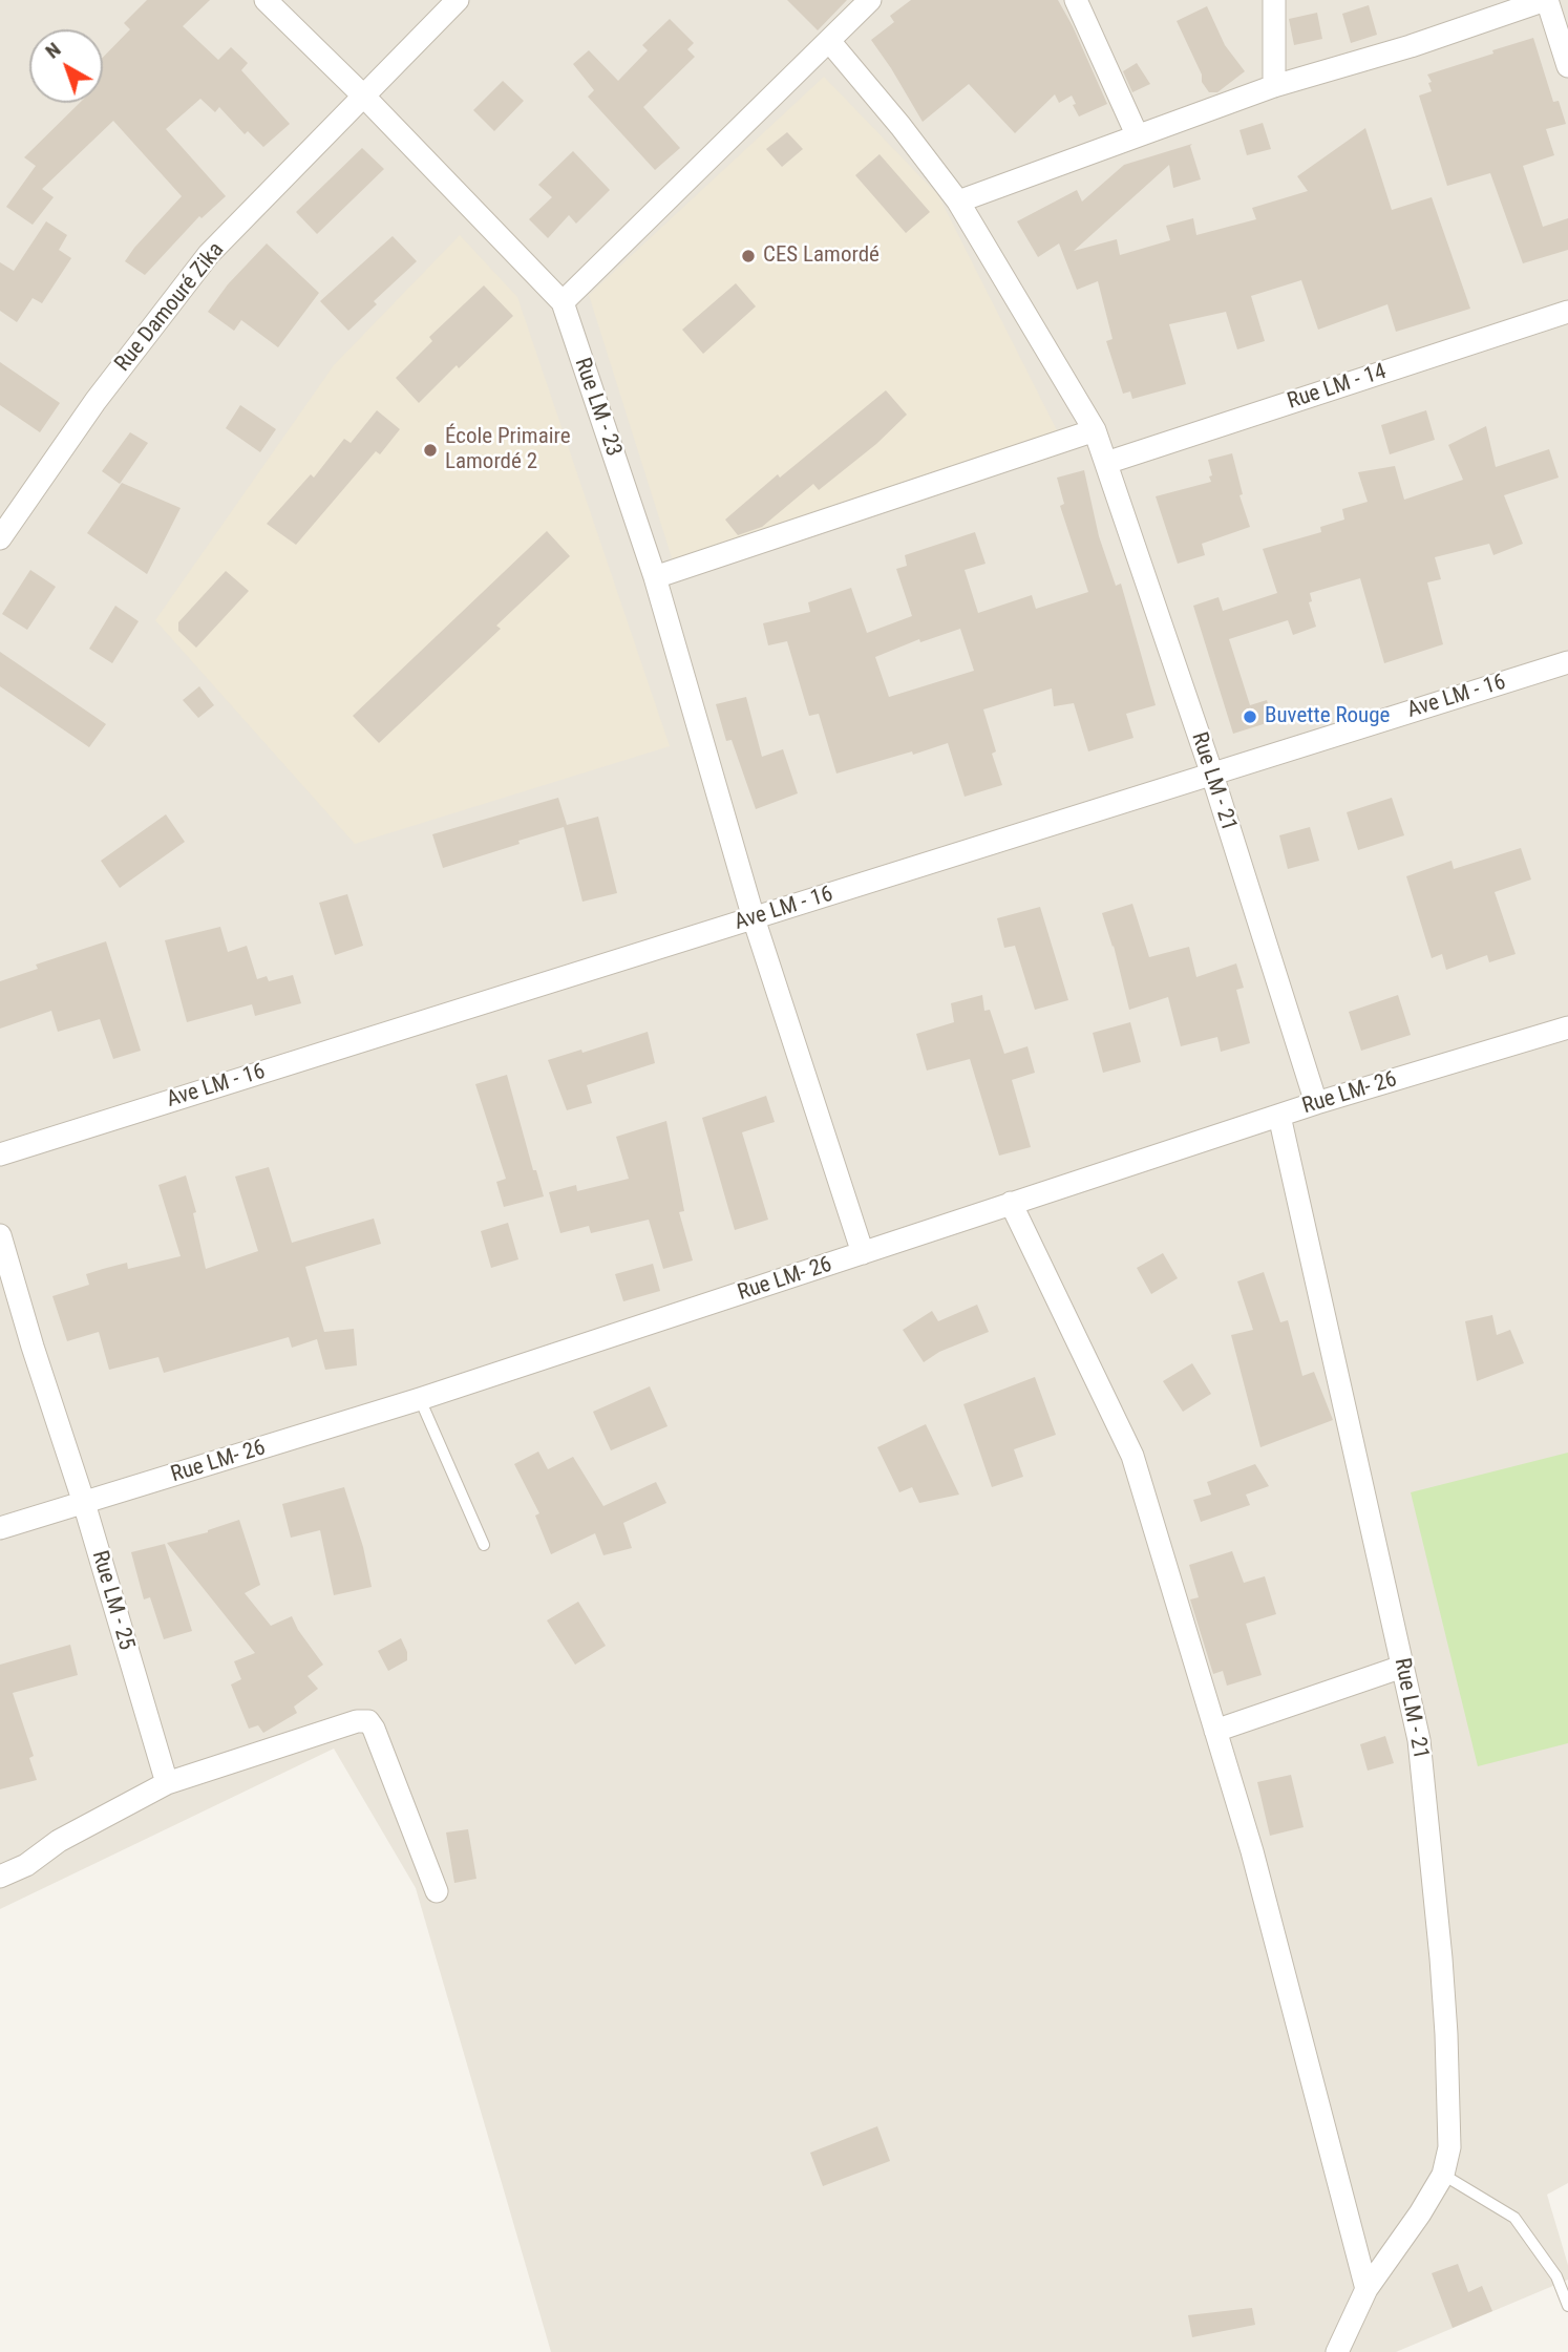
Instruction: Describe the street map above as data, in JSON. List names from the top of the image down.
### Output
{
  "streets": {
    "street": [
      "Rue Damouré Zika",
      "Rue LM - 14",
      "Rue LM - 23",
      "Ave LM - 16",
      "Rue LM - 21",
      "Rue LM- 26",
      "Rue LM - 25"
    ]
  },
  "crossings": [
    ["Rue Damouré Zika", "Rue LM - 23"],
    ["Rue LM - 14", "Rue LM - 21"],
    ["Rue LM - 23", "Ave LM - 16"],
    ["Rue LM - 23", "Rue LM- 26"],
    ["Ave LM - 16", "Rue LM - 21"],
    ["Rue LM - 21", "Rue LM- 26"],
    ["Rue LM- 26", "Rue LM - 25"]
  ],
  "places": ["CES Lamordé", "École Primaire Lamordé 2", "Buvette Rouge"],
  "north": "top left"
}
